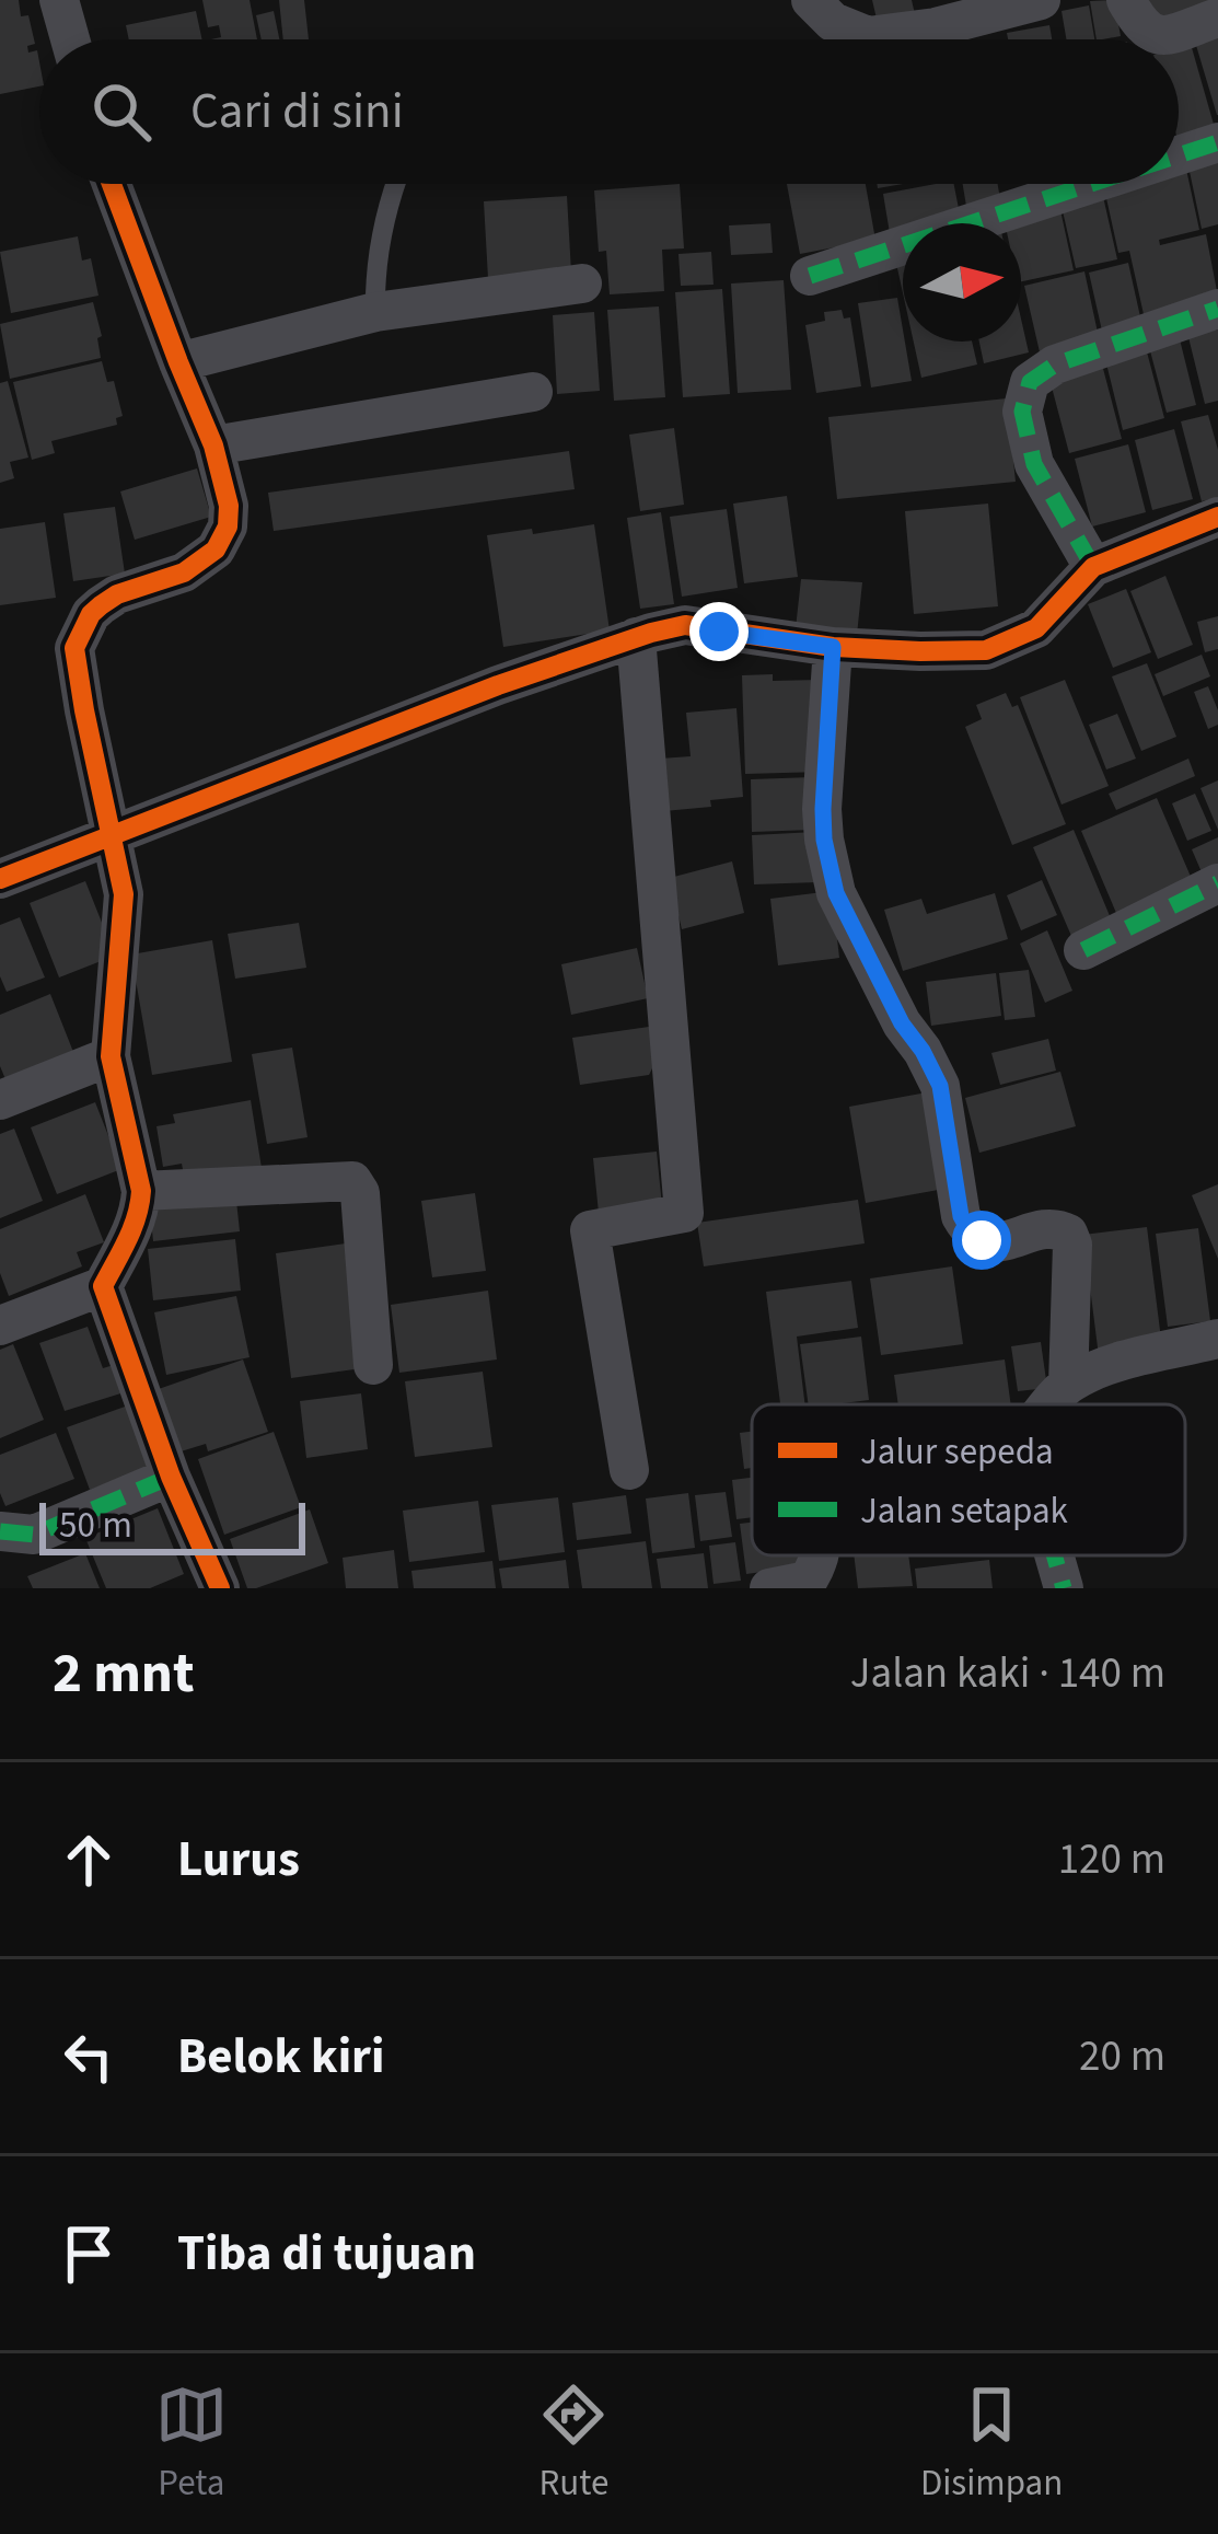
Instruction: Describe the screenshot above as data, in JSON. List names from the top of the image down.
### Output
{
  "legend": ["Jalur sepeda", "Jalan setapak"],
  "scale_bar": "50 m",
  "north": "right",
  "page": {
    "search": "Cari di sini",
    "scale": "50 m",
    "heading": ["2 mnt", "Jalan kaki · 140 m"],
    "list": [
      ["Lurus", "120 m"],
      ["Belok kiri", "20 m"],
      "Tiba di tujuan"
    ],
    "nav": ["Peta", "Rute", "Disimpan"]
  }
}
